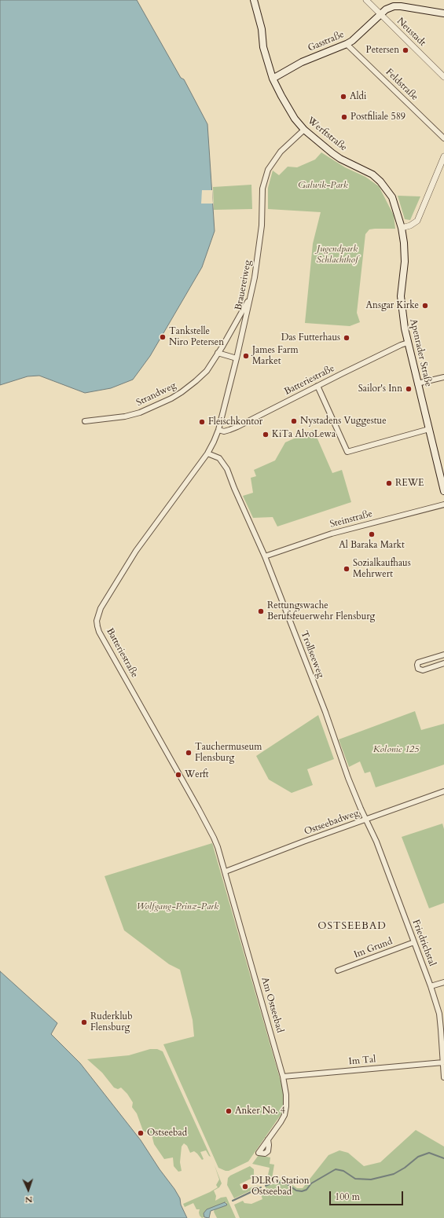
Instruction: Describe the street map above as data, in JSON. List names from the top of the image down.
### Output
{
  "streets": {
    "main road": ["Gasstraße", "Werftstraße", "Apenrader Straße"],
    "street": [
      "Neustadt",
      "Feldstraße",
      "Brauereiweg",
      "Batteriestraße",
      "Strandweg",
      "Steinstraße",
      "Trollseeweg",
      "Ostseebadweg",
      "Friedrichstal",
      "Im Grund",
      "Am Ostseebad",
      "Im Tal"
    ]
  },
  "crossings": [
    ["Neustadt", "Gasstraße"],
    ["Gasstraße", "Feldstraße"],
    ["Gasstraße", "Werftstraße"],
    ["Werftstraße", "Brauereiweg"],
    ["Werftstraße", "Apenrader Straße"],
    ["Brauereiweg", "Batteriestraße"],
    ["Brauereiweg", "Strandweg"],
    ["Brauereiweg", "Trollseeweg"],
    ["Apenrader Straße", "Batteriestraße"],
    ["Batteriestraße", "Trollseeweg"],
    ["Batteriestraße", "Ostseebadweg"],
    ["Batteriestraße", "Am Ostseebad"],
    ["Steinstraße", "Trollseeweg"],
    ["Trollseeweg", "Ostseebadweg"],
    ["Trollseeweg", "Friedrichstal"],
    ["Ostseebadweg", "Friedrichstal"],
    ["Ostseebadweg", "Am Ostseebad"],
    ["Friedrichstal", "Im Grund"],
    ["Friedrichstal", "Im Tal"],
    ["Am Ostseebad", "Im Tal"]
  ],
  "districts": ["OSTSEEBAD"],
  "parks": [
    "Galwik-Park",
    "Jugendpark Schlachthof",
    "Kolonie 125",
    "Wolfgang-Prinz-Park"
  ],
  "places": [
    "Petersen",
    "Aldi",
    "Postfiliale 589",
    "Ansgar Kirke",
    "Tankstelle Niro Petersen",
    "Das Futterhaus",
    "James Farm Market",
    "Sailor's Inn",
    "Nystadens Vuggestue",
    "Fleischkontor",
    "KiTa AlvoLewa",
    "REWE",
    "Al Baraka Markt",
    "Sozialkaufhaus Mehrwert",
    "Rettungswache Berufsfeuerwehr Flensburg",
    "Tauchermuseum Flensburg",
    "Werft",
    "Ruderklub Flensburg",
    "Anker No. 4",
    "Ostseebad",
    "DLRG Station Ostseebad"
  ],
  "scale_bar": "100 m",
  "north": "bottom"
}
